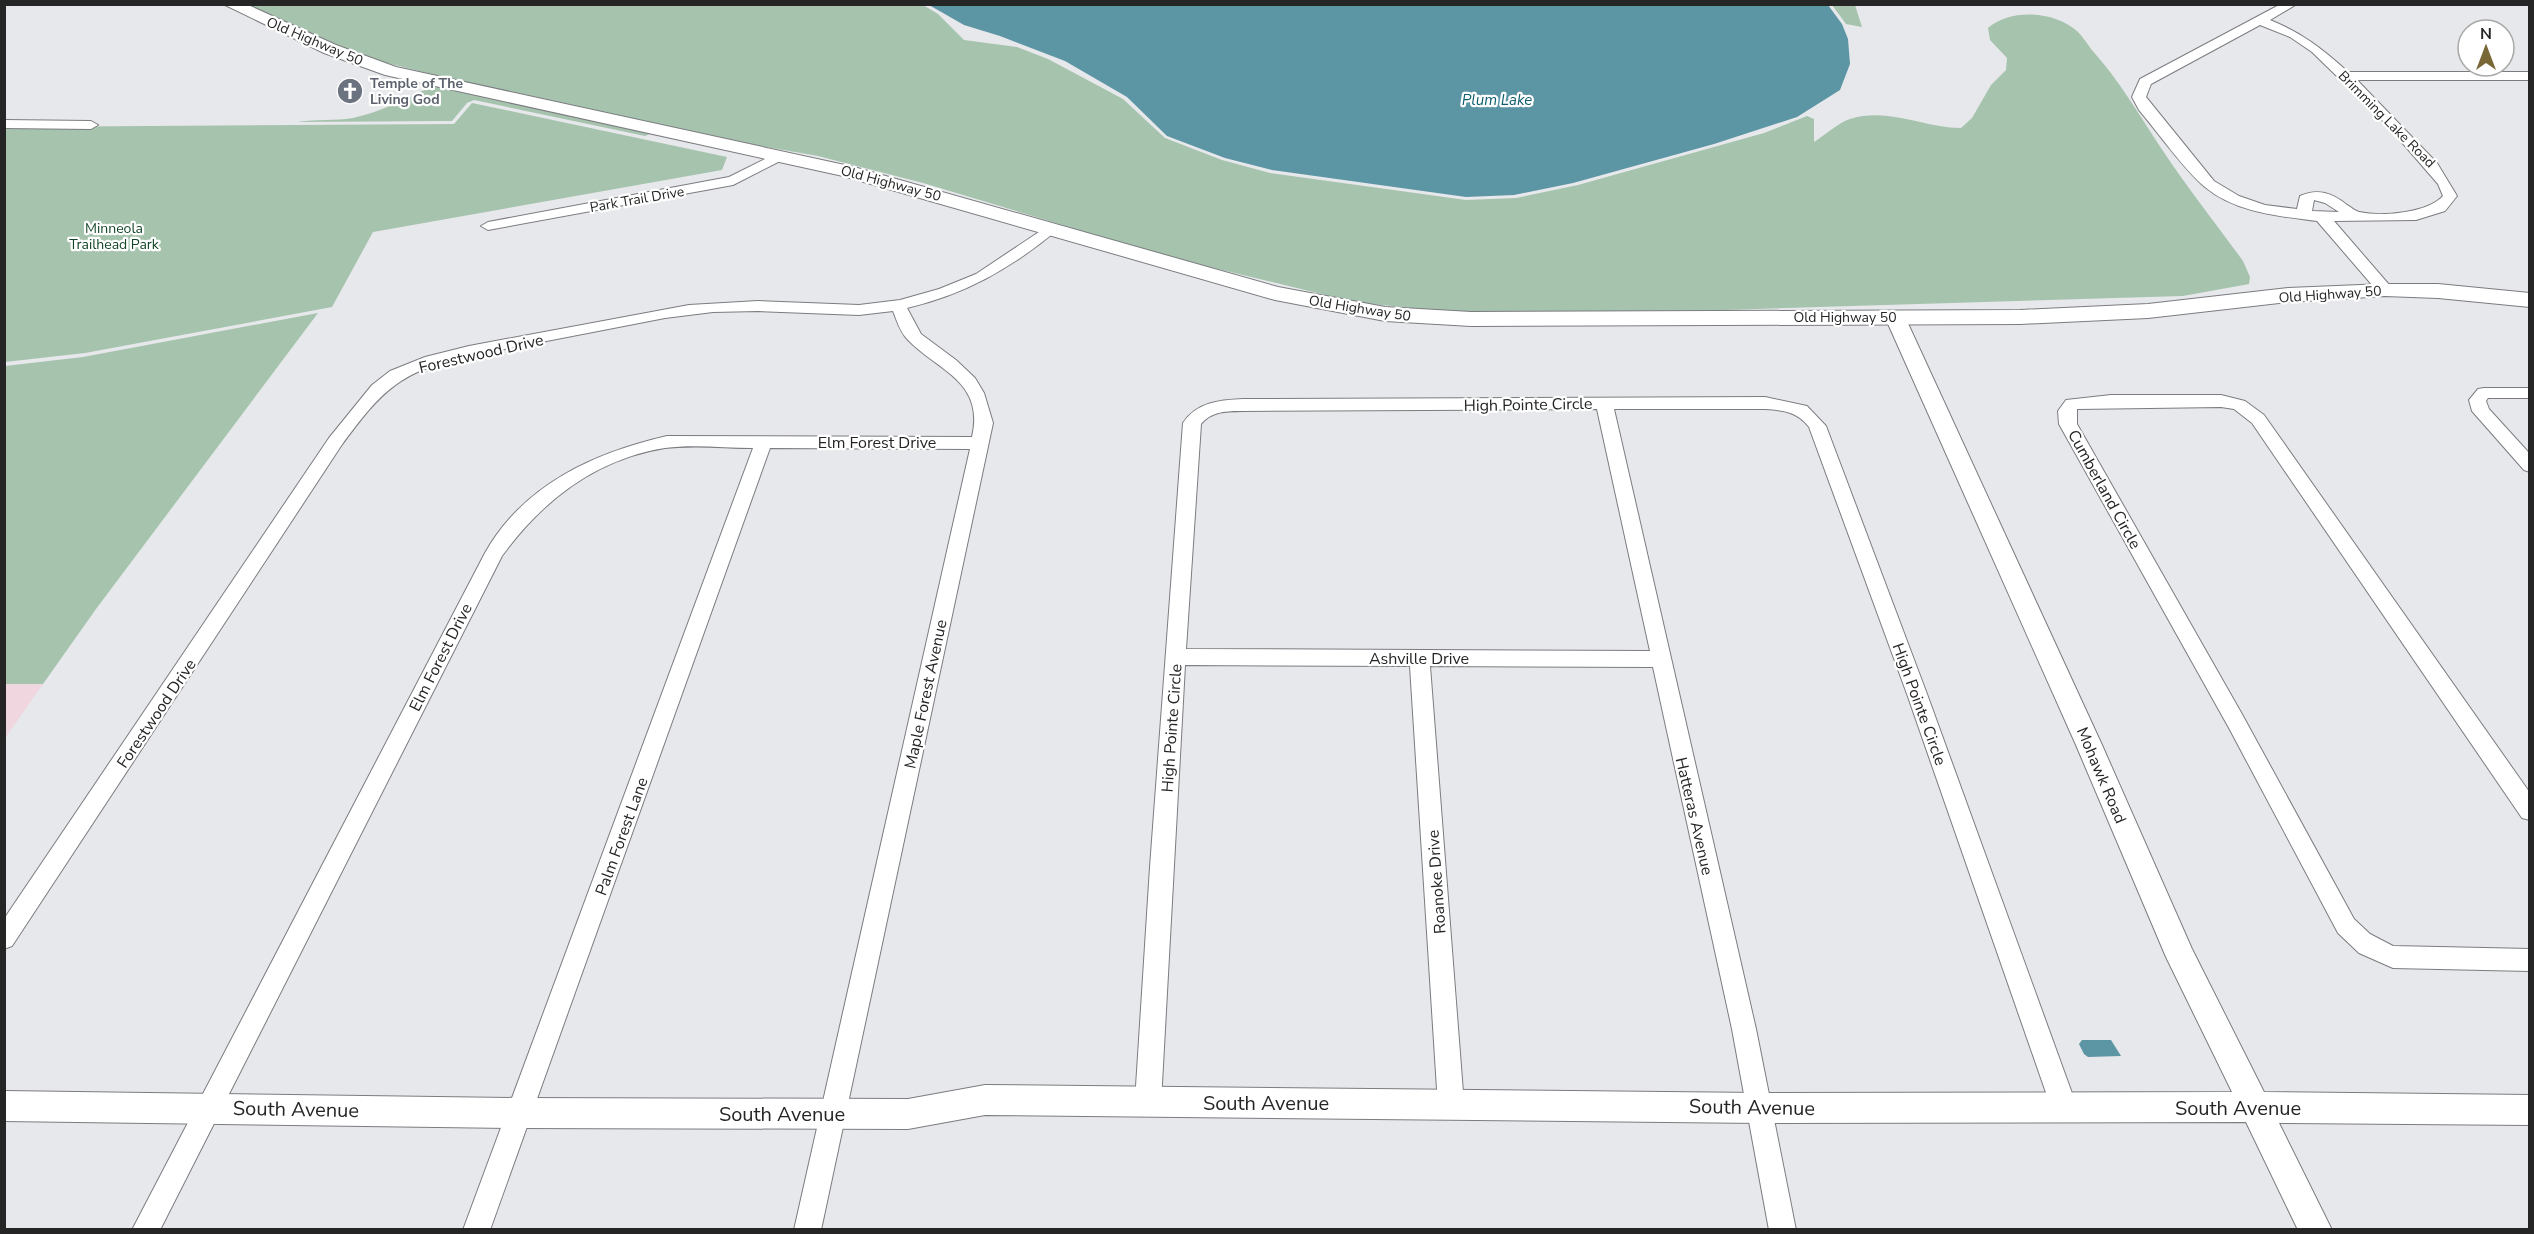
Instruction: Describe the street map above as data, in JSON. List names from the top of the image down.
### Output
{
  "streets": {
    "main road": ["Old Highway 50"],
    "street": [
      "Brimming Lake Road",
      "Park Trail Drive",
      "Forestwood Drive",
      "High Pointe Circle",
      "Elm Forest Drive",
      "Cumberland Circle",
      "Ashville Drive",
      "Maple Forest Avenue",
      "Mohawk Road",
      "Hatteras Avenue",
      "Palm Forest Lane",
      "Roanoke Drive",
      "South Avenue"
    ]
  },
  "crossings": [
    ["Old Highway 50", "Park Trail Drive"],
    ["Old Highway 50", "Forestwood Drive"],
    ["Old Highway 50", "Mohawk Road"],
    ["Forestwood Drive", "Maple Forest Avenue"],
    ["High Pointe Circle", "Ashville Drive"],
    ["High Pointe Circle", "Hatteras Avenue"],
    ["High Pointe Circle", "South Avenue"],
    ["Elm Forest Drive", "Maple Forest Avenue"],
    ["Elm Forest Drive", "Palm Forest Lane"],
    ["Elm Forest Drive", "South Avenue"],
    ["Ashville Drive", "Hatteras Avenue"],
    ["Ashville Drive", "Roanoke Drive"],
    ["Maple Forest Avenue", "South Avenue"],
    ["Mohawk Road", "South Avenue"],
    ["Hatteras Avenue", "South Avenue"],
    ["Palm Forest Lane", "South Avenue"],
    ["Roanoke Drive", "South Avenue"]
  ],
  "water": ["Plum Lake"],
  "parks": ["Minneola Trailhead Park"],
  "places": {
    "church": ["Temple of The Living God"]
  },
  "north": "top"
}
